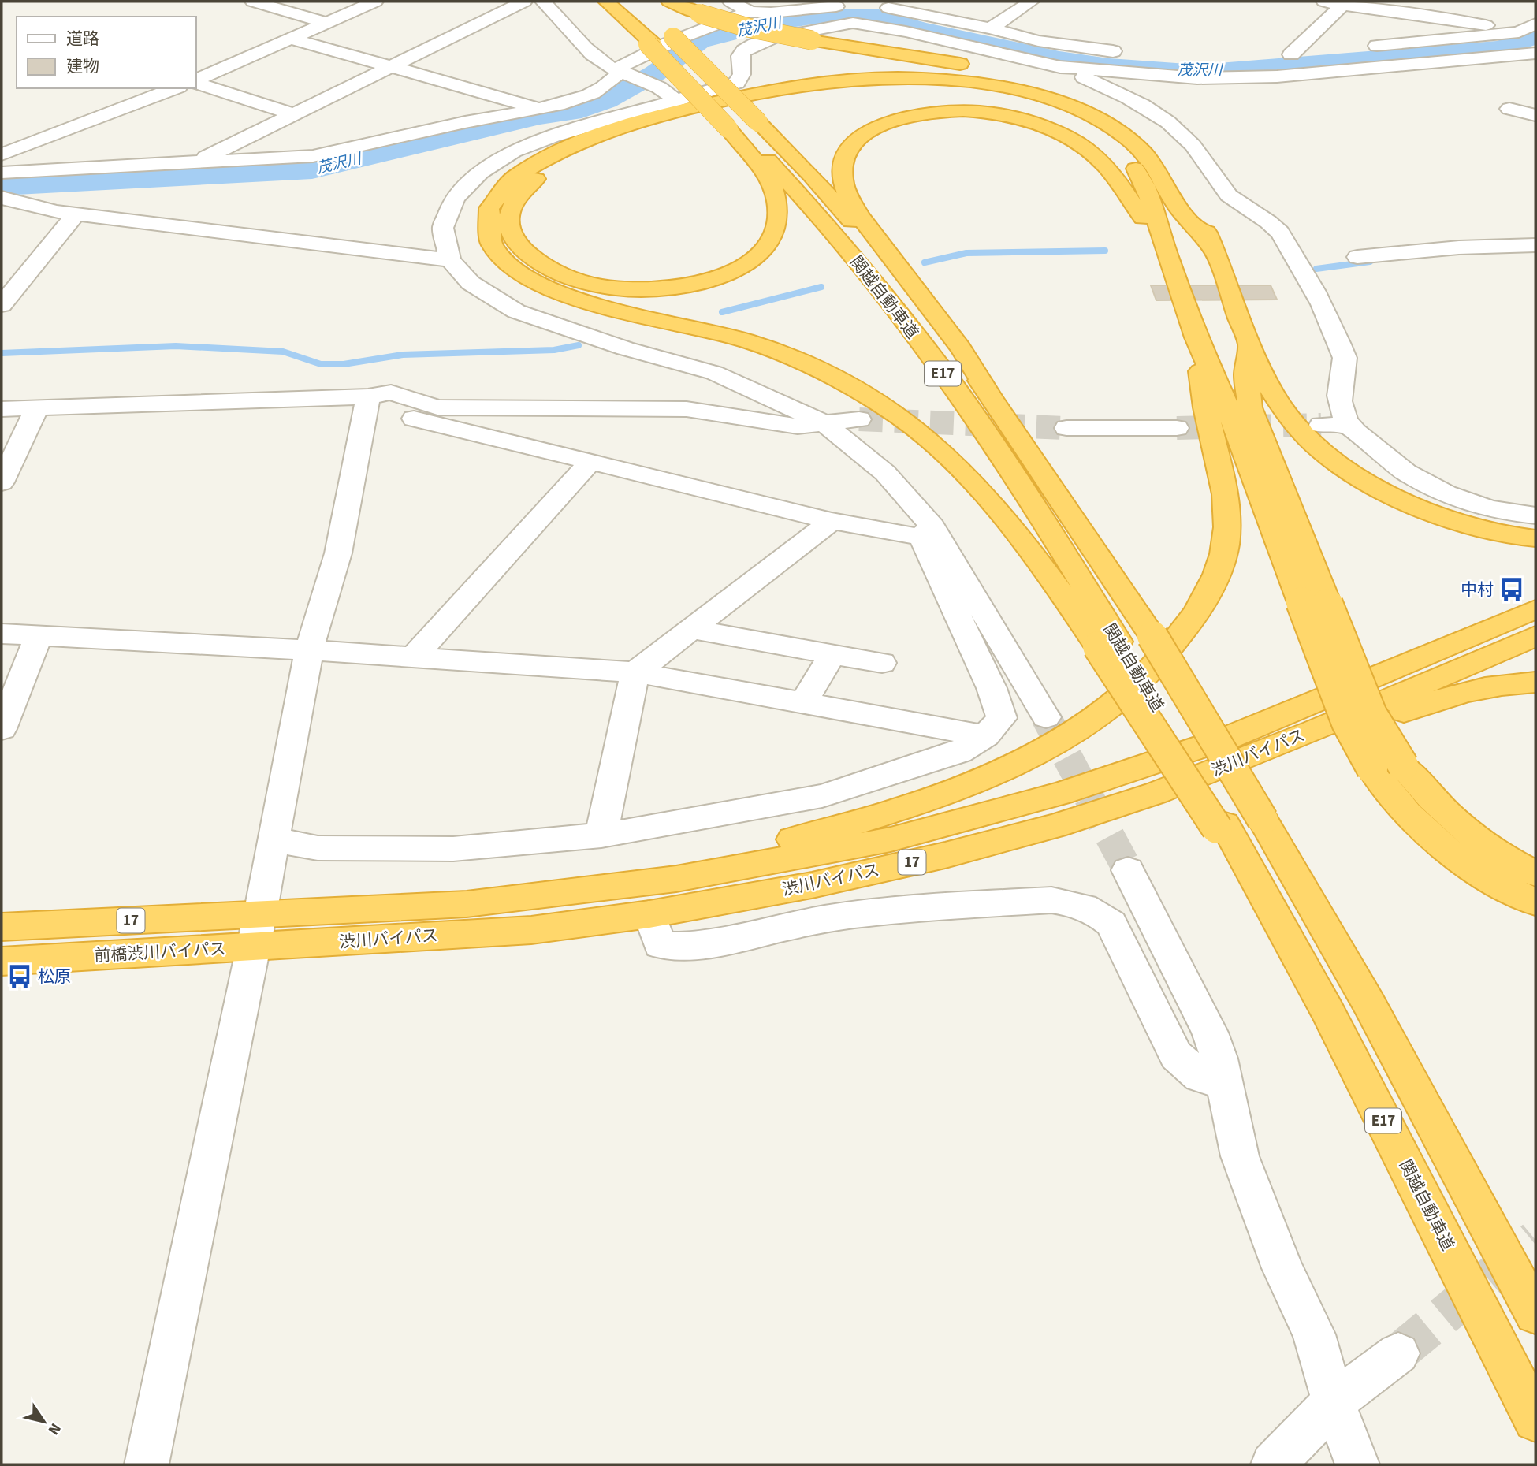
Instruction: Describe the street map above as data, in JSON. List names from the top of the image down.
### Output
{
  "streets": {
    "highway": [
      "関越自動車道",
      "E17",
      "渋川バイパス",
      "17",
      "前橋渋川バイパス"
    ]
  },
  "crossings": [
    ["渋川バイパス", "前橋渋川バイパス"]
  ],
  "water": ["茂沢川"],
  "places": {
    "bus stop": ["中村", "松原"]
  },
  "legend": ["道路", "建物"],
  "north": "bottom right"
}
